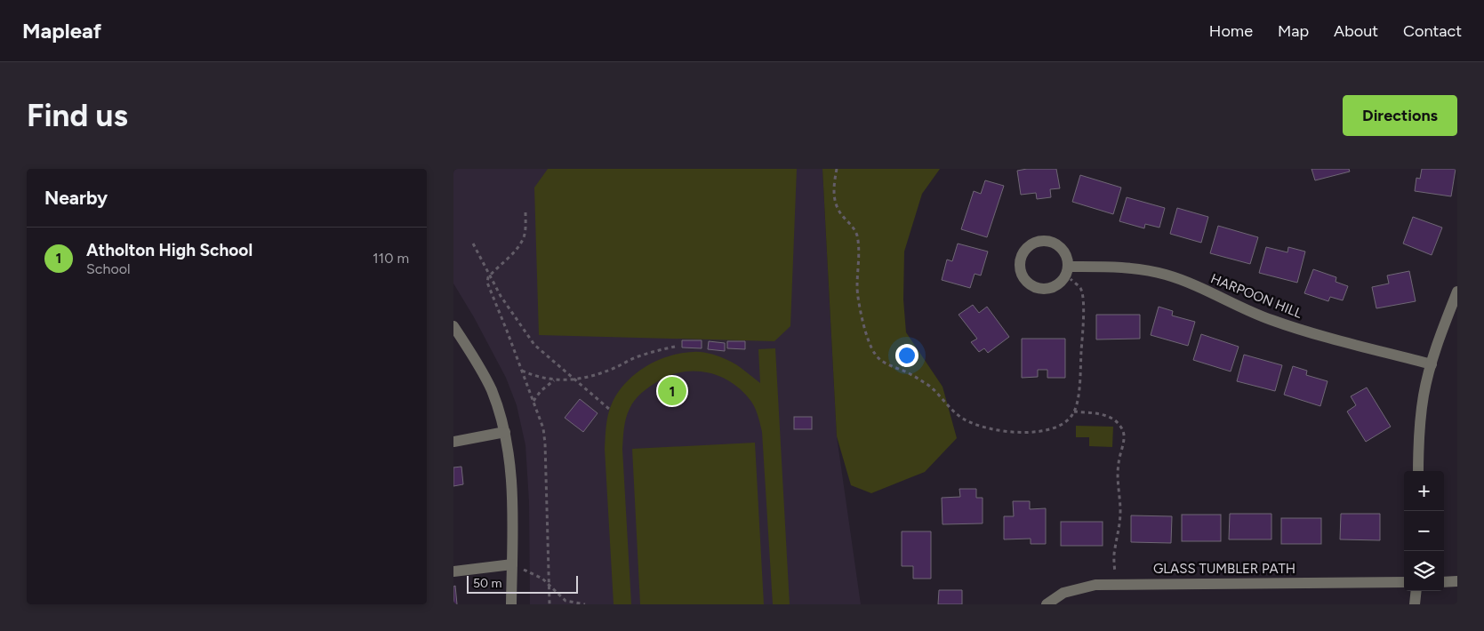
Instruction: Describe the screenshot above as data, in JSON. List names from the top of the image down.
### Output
{
  "streets": {
    "street": ["HARPOON HILL", "GLASS TUMBLER PATH"]
  },
  "scale_bar": "50 m",
  "page": {
    "header": "Mapleaf",
    "nav": [
      "Home",
      "Map",
      "About",
      "Contact"
    ],
    "buttons": "Directions",
    "title": "Find us",
    "heading": "Nearby",
    "list": [
      {
        "mark": "1",
        "name": "Atholton High School",
        "note": "School",
        "value": "110 m"
      }
    ],
    "pins": "1",
    "map_buttons": ["+", "−"],
    "scale": "50 m"
  }
}
